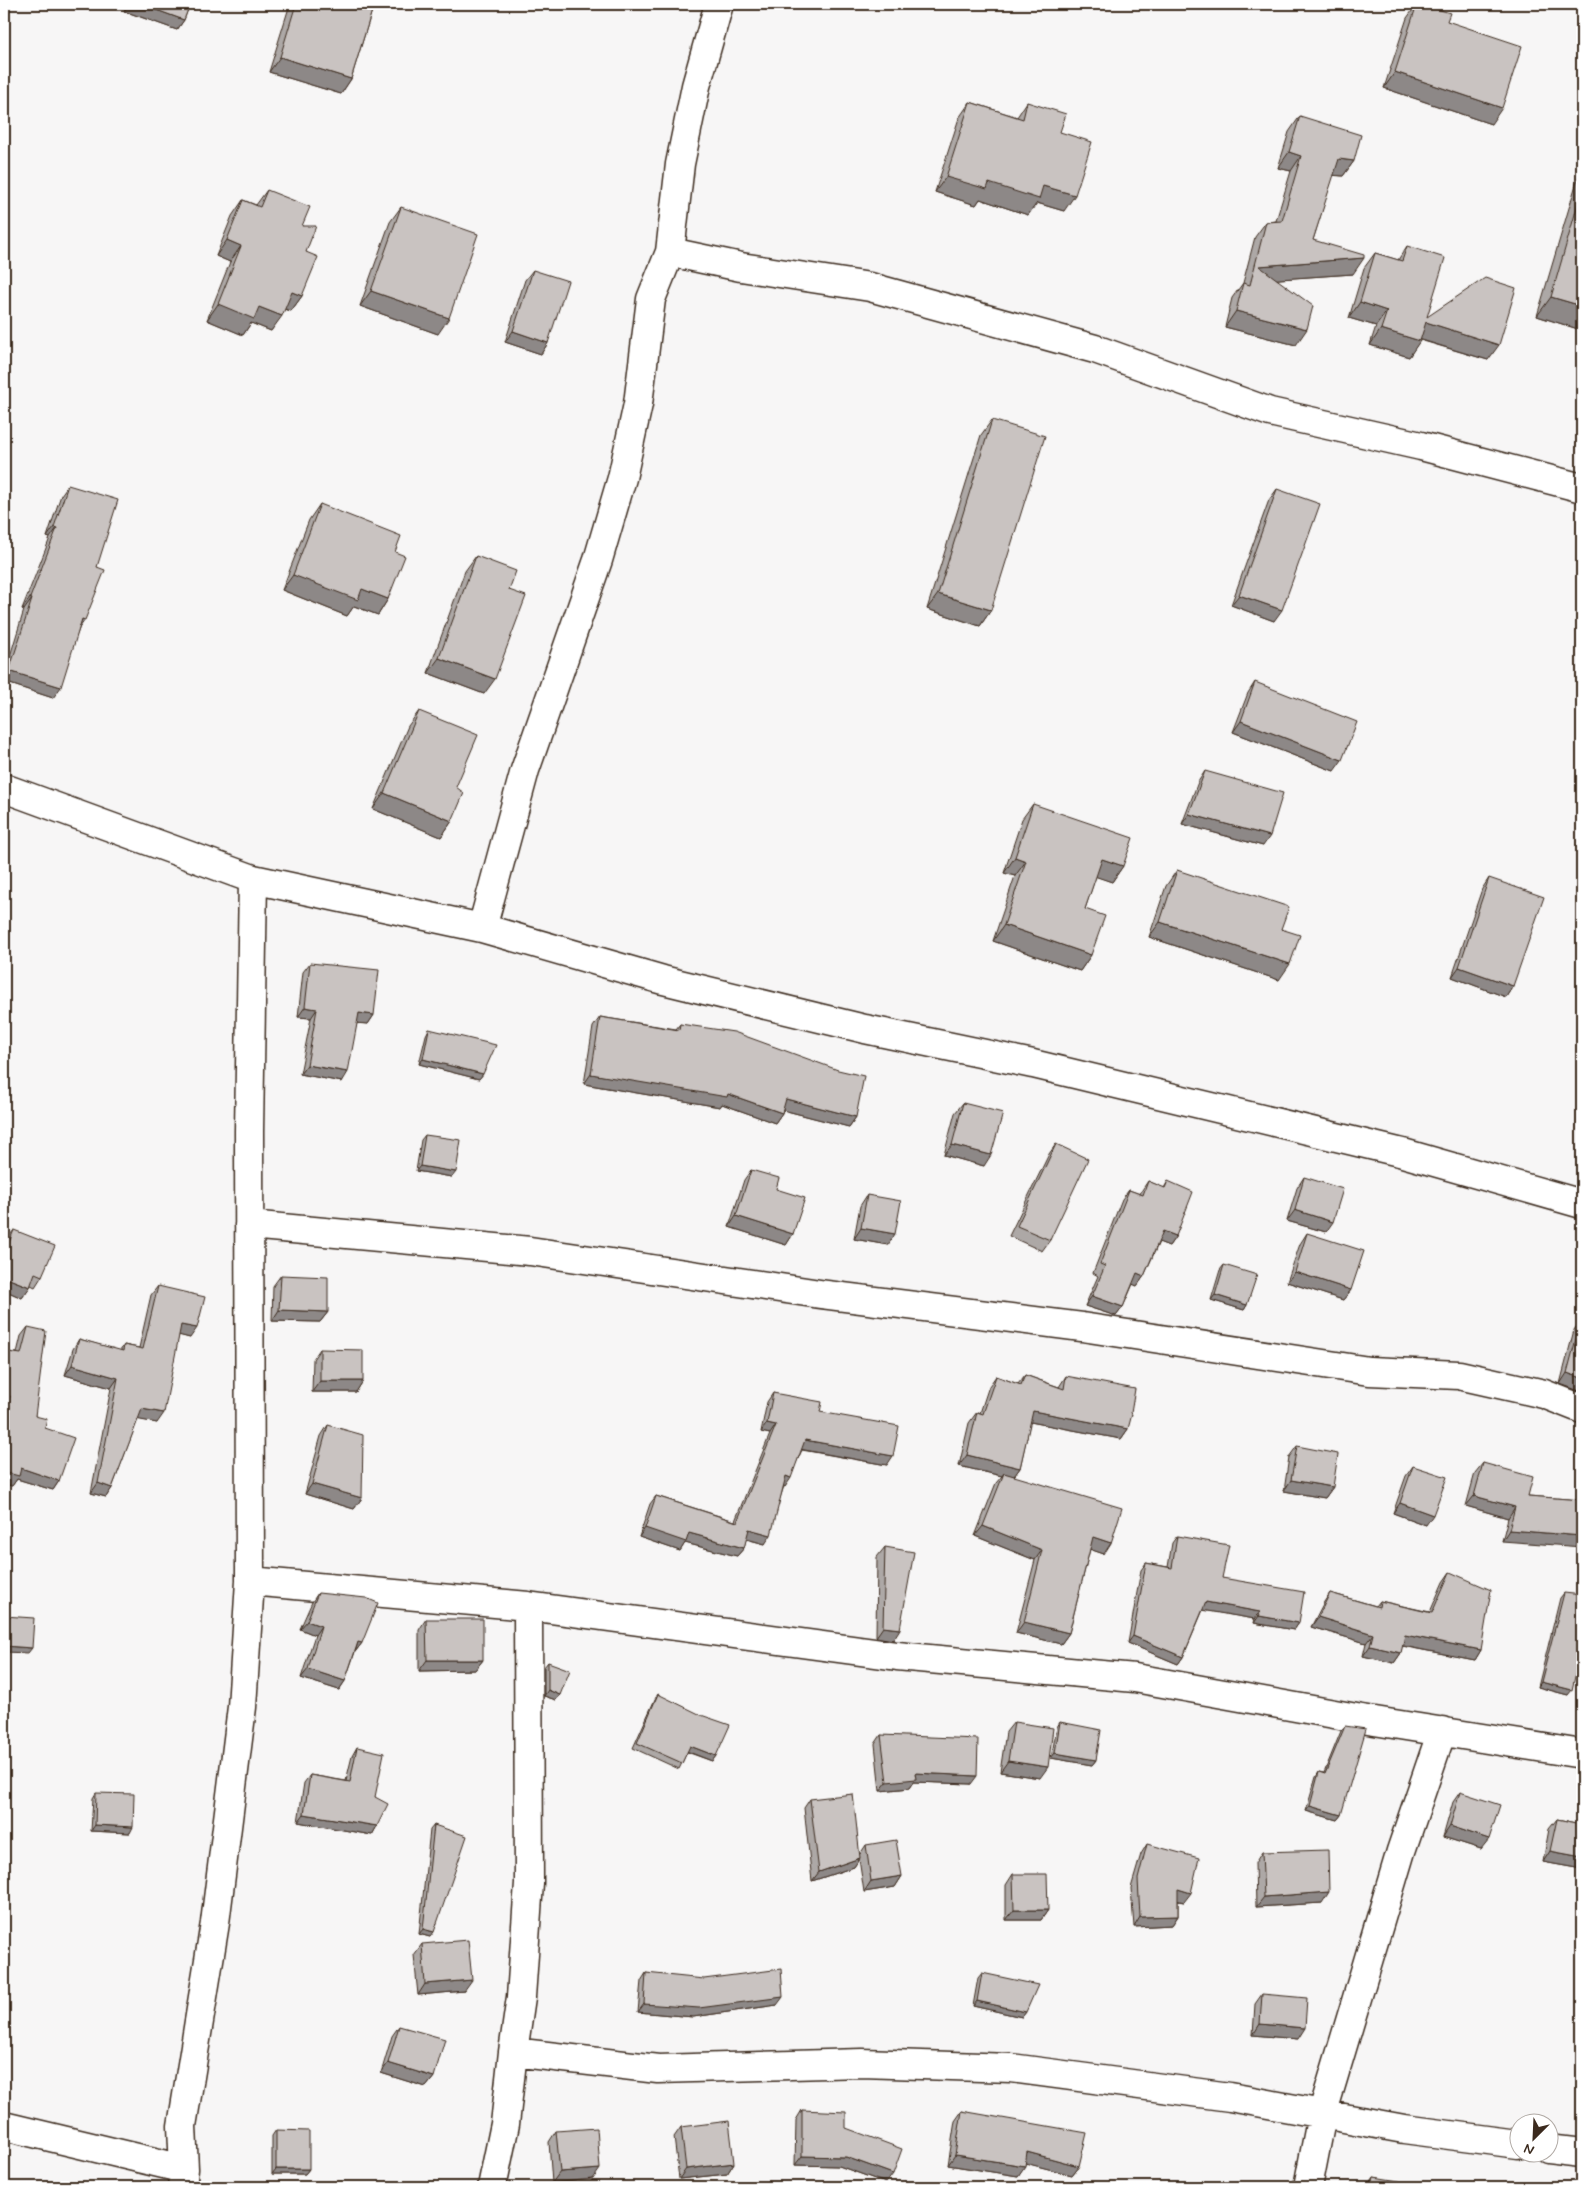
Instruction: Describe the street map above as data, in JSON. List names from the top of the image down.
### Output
{
  "north": "bottom left"
}
